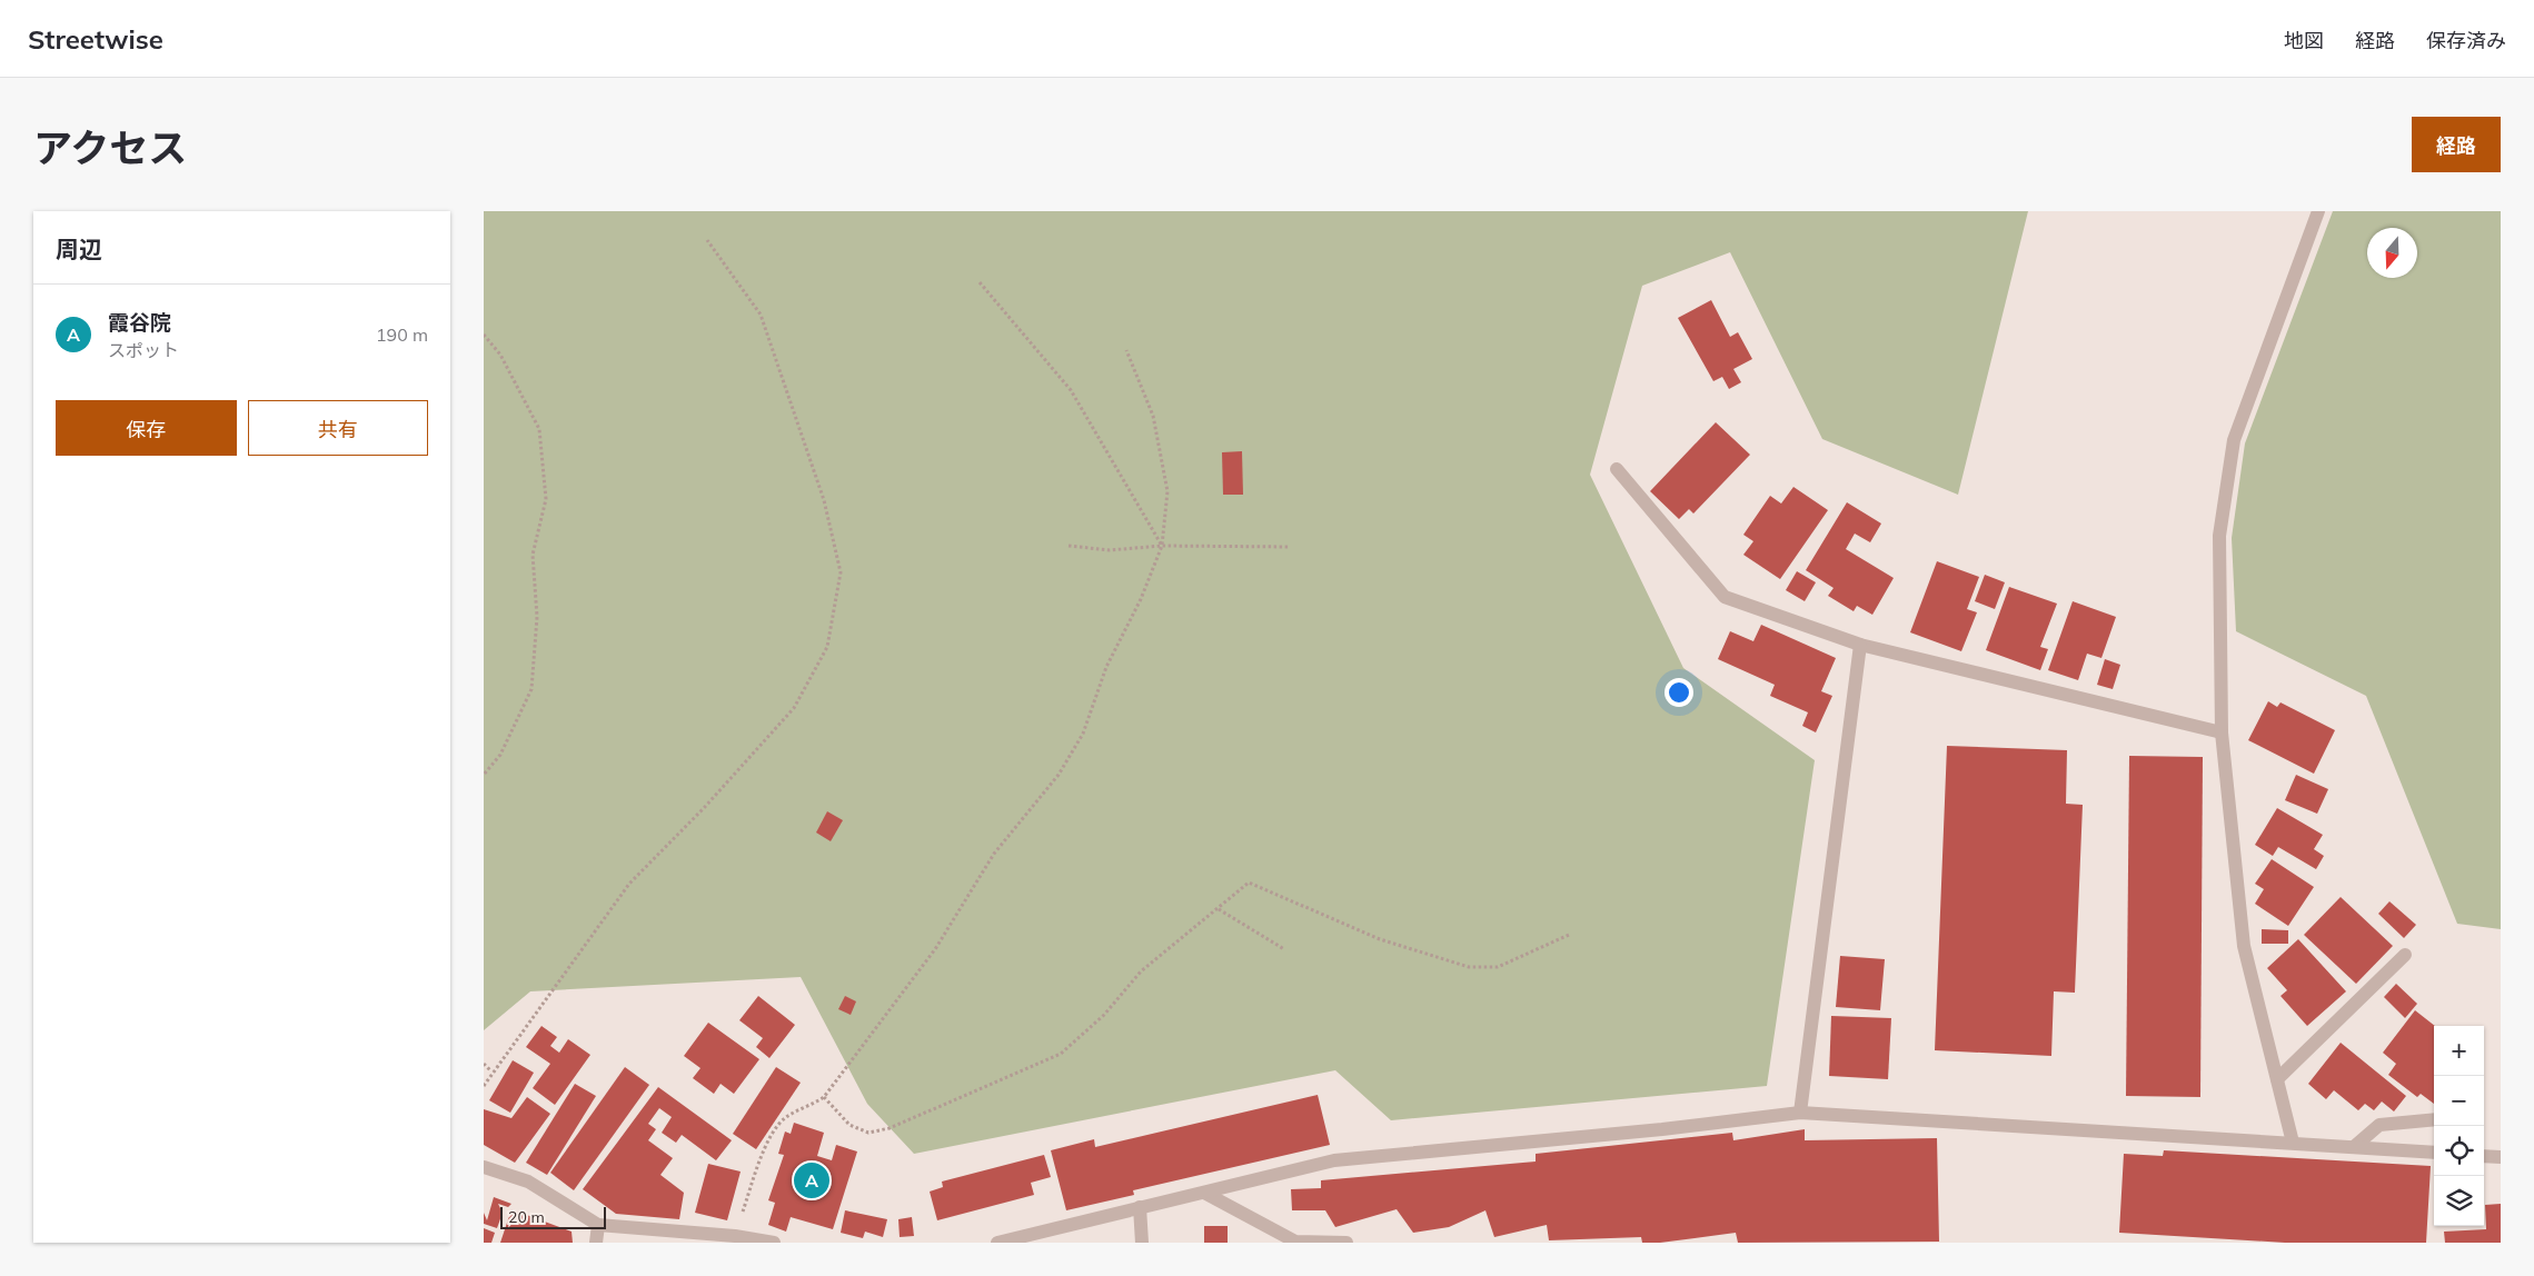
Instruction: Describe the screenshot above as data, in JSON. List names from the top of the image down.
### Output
{
  "scale_bar": "20 m",
  "north": "bottom",
  "page": {
    "header": "Streetwise",
    "nav": ["地図", "経路", "保存済み"],
    "title": "アクセス",
    "buttons": [
      "経路",
      ["保存", "共有"]
    ],
    "heading": "周辺",
    "list": [
      {
        "mark": "A",
        "name": "霞谷院",
        "note": "スポット",
        "value": "190 m"
      }
    ],
    "map_buttons": ["+", "−"],
    "pins": "A",
    "scale": "20 m"
  }
}
